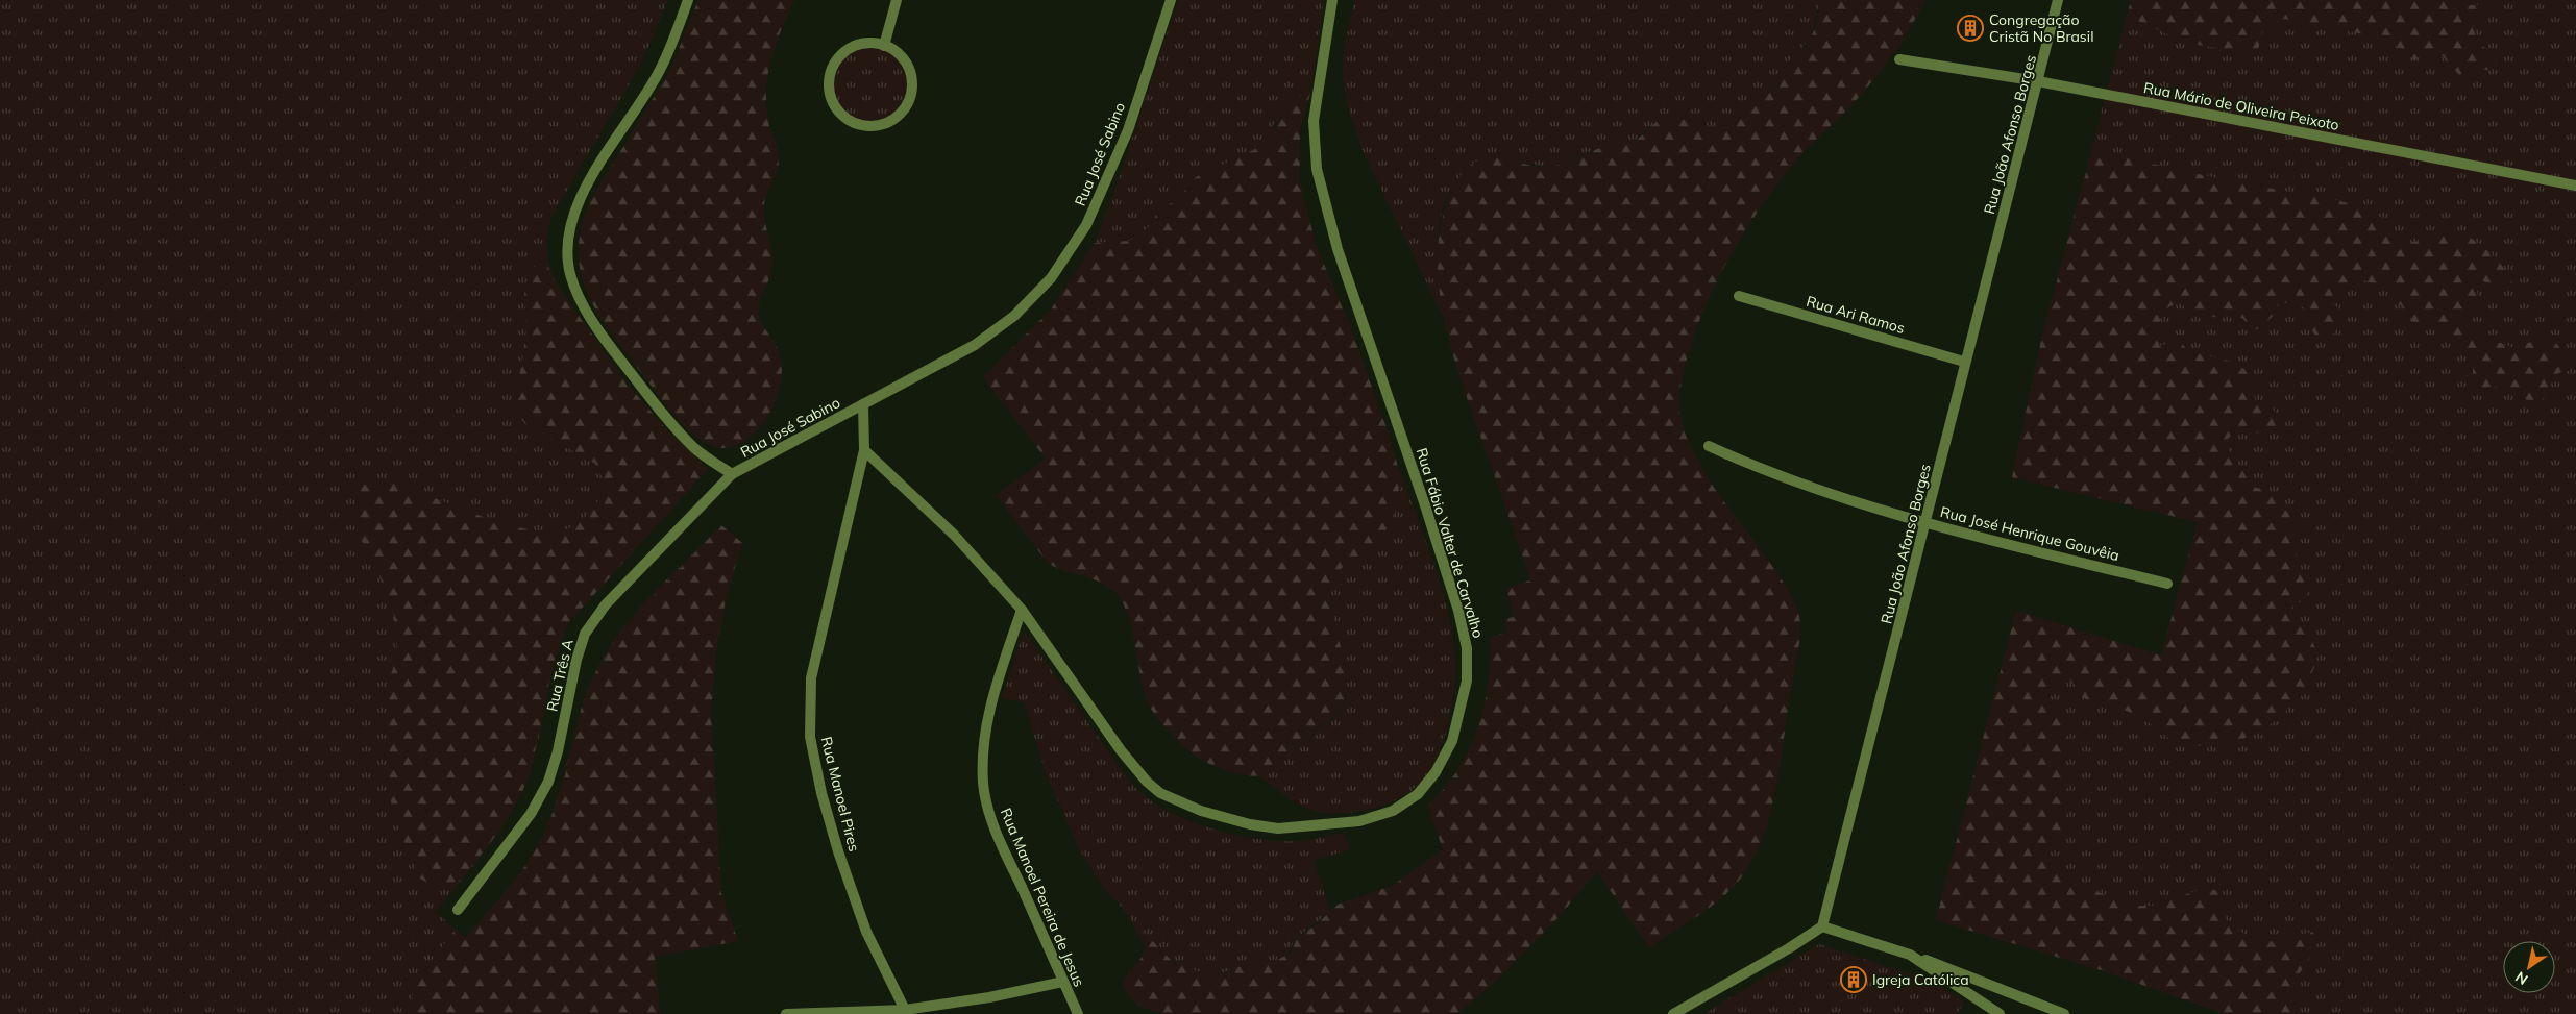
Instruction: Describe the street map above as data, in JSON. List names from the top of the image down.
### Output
{
  "streets": {
    "street": [
      "Rua Mário de Oliveira Peixoto",
      "Rua João Afonso Borges",
      "Rua José Sabino",
      "Rua Ari Ramos",
      "Rua José Henrique Gouvêia",
      "Rua Fábio Valter de Carvalho",
      "Rua Três A",
      "Rua Manoel Pires",
      "Rua Manoel Pereira de Jesus"
    ]
  },
  "crossings": [
    ["Rua Mário de Oliveira Peixoto", "Rua João Afonso Borges"],
    ["Rua João Afonso Borges", "Rua Ari Ramos"],
    ["Rua João Afonso Borges", "Rua José Henrique Gouvêia"],
    ["Rua José Sabino", "Rua Três A"],
    ["Rua Fábio Valter de Carvalho", "Rua Manoel Pires"],
    ["Rua Fábio Valter de Carvalho", "Rua Manoel Pereira de Jesus"]
  ],
  "places": {
    "building": ["Congregação Cristã No Brasil", "Igreja Católica"]
  },
  "north": "bottom left"
}
